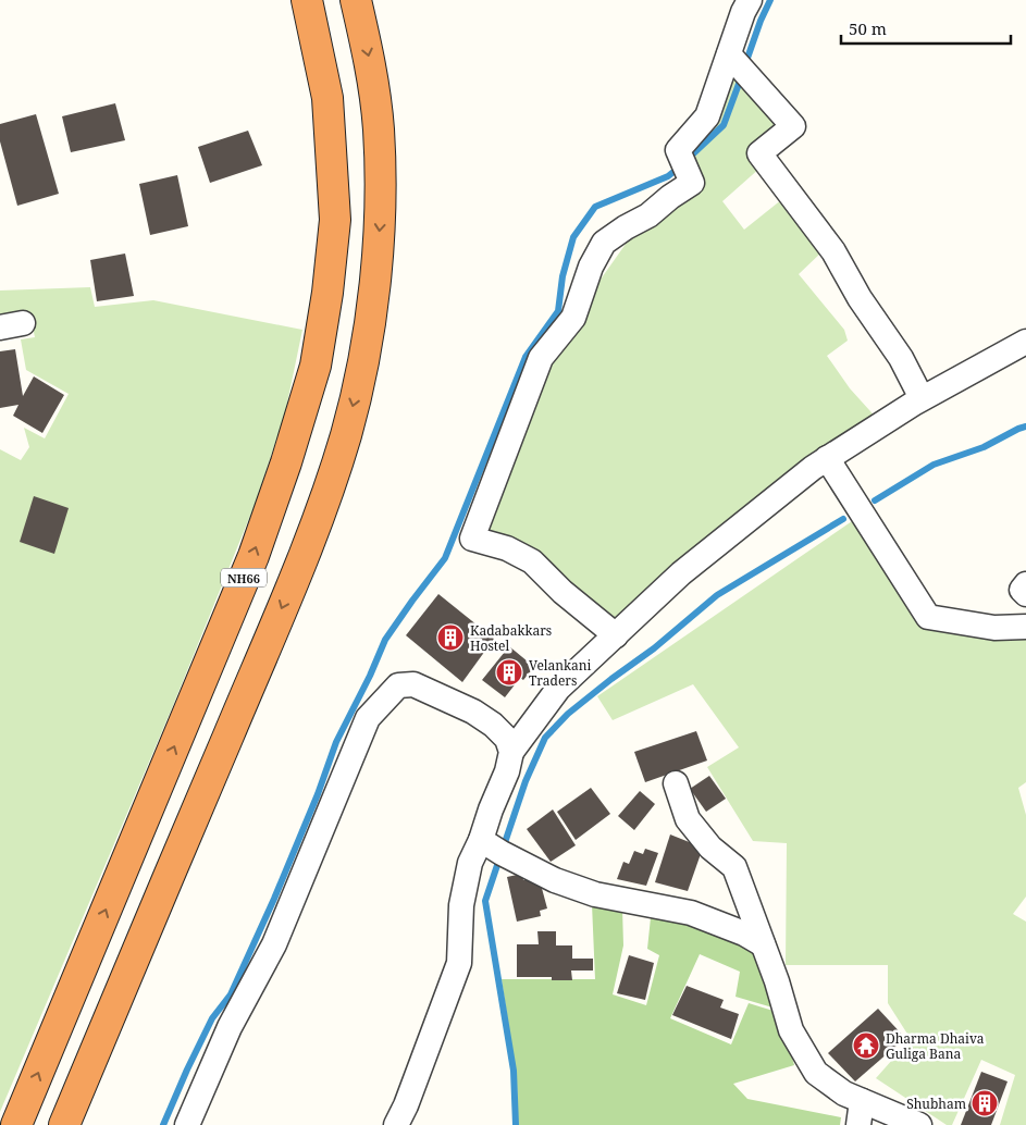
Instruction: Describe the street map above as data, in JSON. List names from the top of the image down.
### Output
{
  "streets": {
    "highway": ["NH66"]
  },
  "places": {
    "building": ["Kadabakkars Hostel", "Velankani Traders", "Shubham"],
    "temple": ["Dharma Dhaiva Guliga Bana"]
  },
  "scale_bar": "50 m"
}
